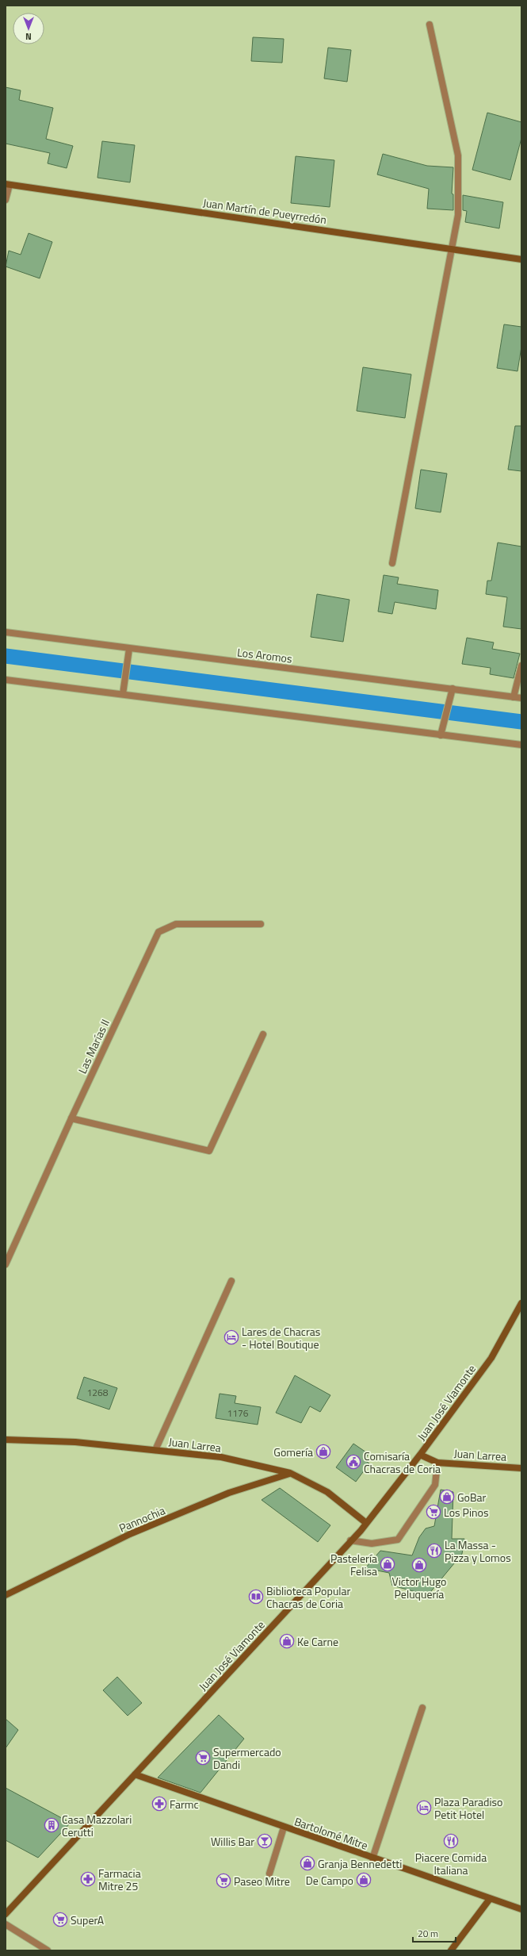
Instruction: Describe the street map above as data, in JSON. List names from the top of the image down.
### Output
{
  "streets": {
    "main road": [
      "Juan Martín de Pueyrredón",
      "Juan José Viamonte",
      "Juan Larrea",
      "Pannochia",
      "Bartolomé Mitre"
    ],
    "street": ["Los Aromos", "Las Marías II"]
  },
  "crossings": [
    ["Juan José Viamonte", "Juan Larrea"],
    ["Juan José Viamonte", "Bartolomé Mitre"],
    ["Juan Larrea", "Pannochia"]
  ],
  "places": {
    "hotel": ["Lares de Chacras - Hotel Boutique", "Plaza Paradiso Petit Hotel"],
    "shop": [
      "Gomería",
      "GoBar",
      "Pastelería Felisa",
      "Victor Hugo Peluquería",
      "Ke Carne",
      "Granja Bennedetti",
      "De Campo"
    ],
    "public building": ["Comisaría Chacras de Coria"],
    "supermarket": [
      "Los Pinos",
      "Supermercado Dandi",
      "Paseo Mitre",
      "SuperA"
    ],
    "restaurant": ["La Massa - Pizza y Lomos", "Piacere Comida Italiana"],
    "library": ["Biblioteca Popular Chacras de Coria"],
    "pharmacy": ["Farmc", "Farmacia Mitre 25"],
    "building": ["Casa Mazzolari Cerutti"],
    "bar": ["Willis Bar"]
  },
  "house_numbers": ["1268", "1176"],
  "scale_bar": "20 m",
  "north": "bottom"
}
